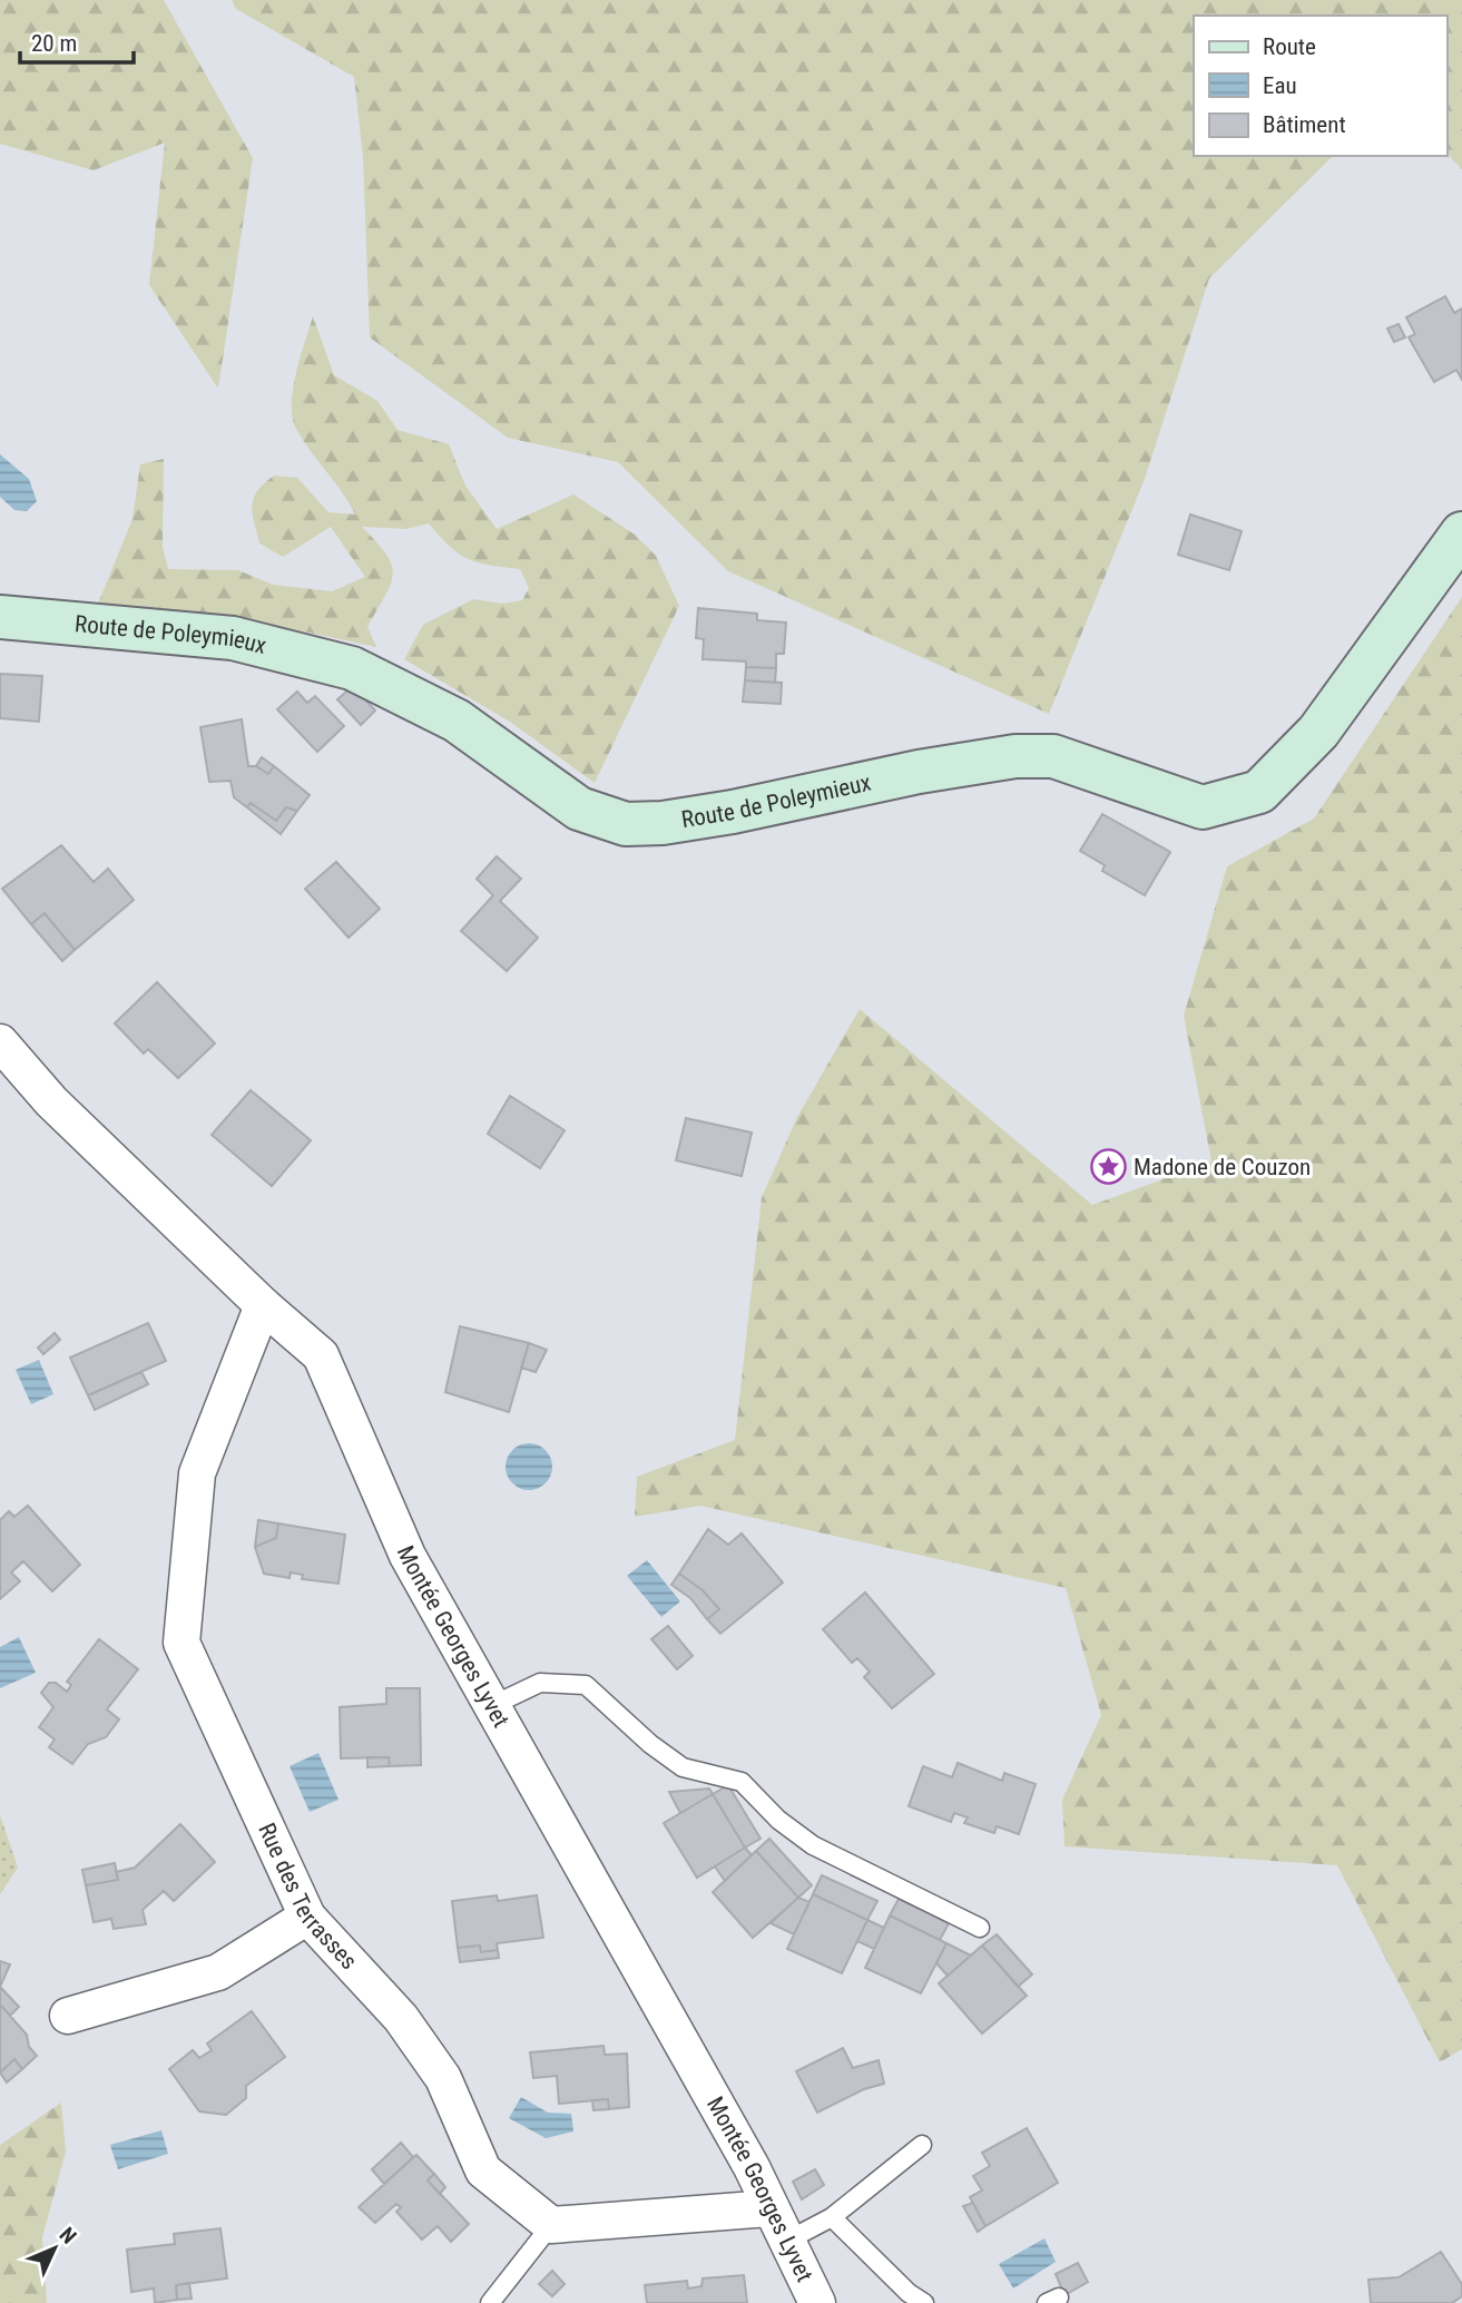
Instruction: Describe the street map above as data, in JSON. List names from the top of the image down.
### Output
{
  "streets": {
    "street": ["Route de Poleymieux", "Montée Georges Lyvet", "Rue des Terrasses"]
  },
  "crossings": [
    ["Montée Georges Lyvet", "Rue des Terrasses"]
  ],
  "places": {
    "place": ["Madone de Couzon"]
  },
  "legend": ["Route", "Eau", "Bâtiment"],
  "scale_bar": "20 m",
  "north": "top right"
}
